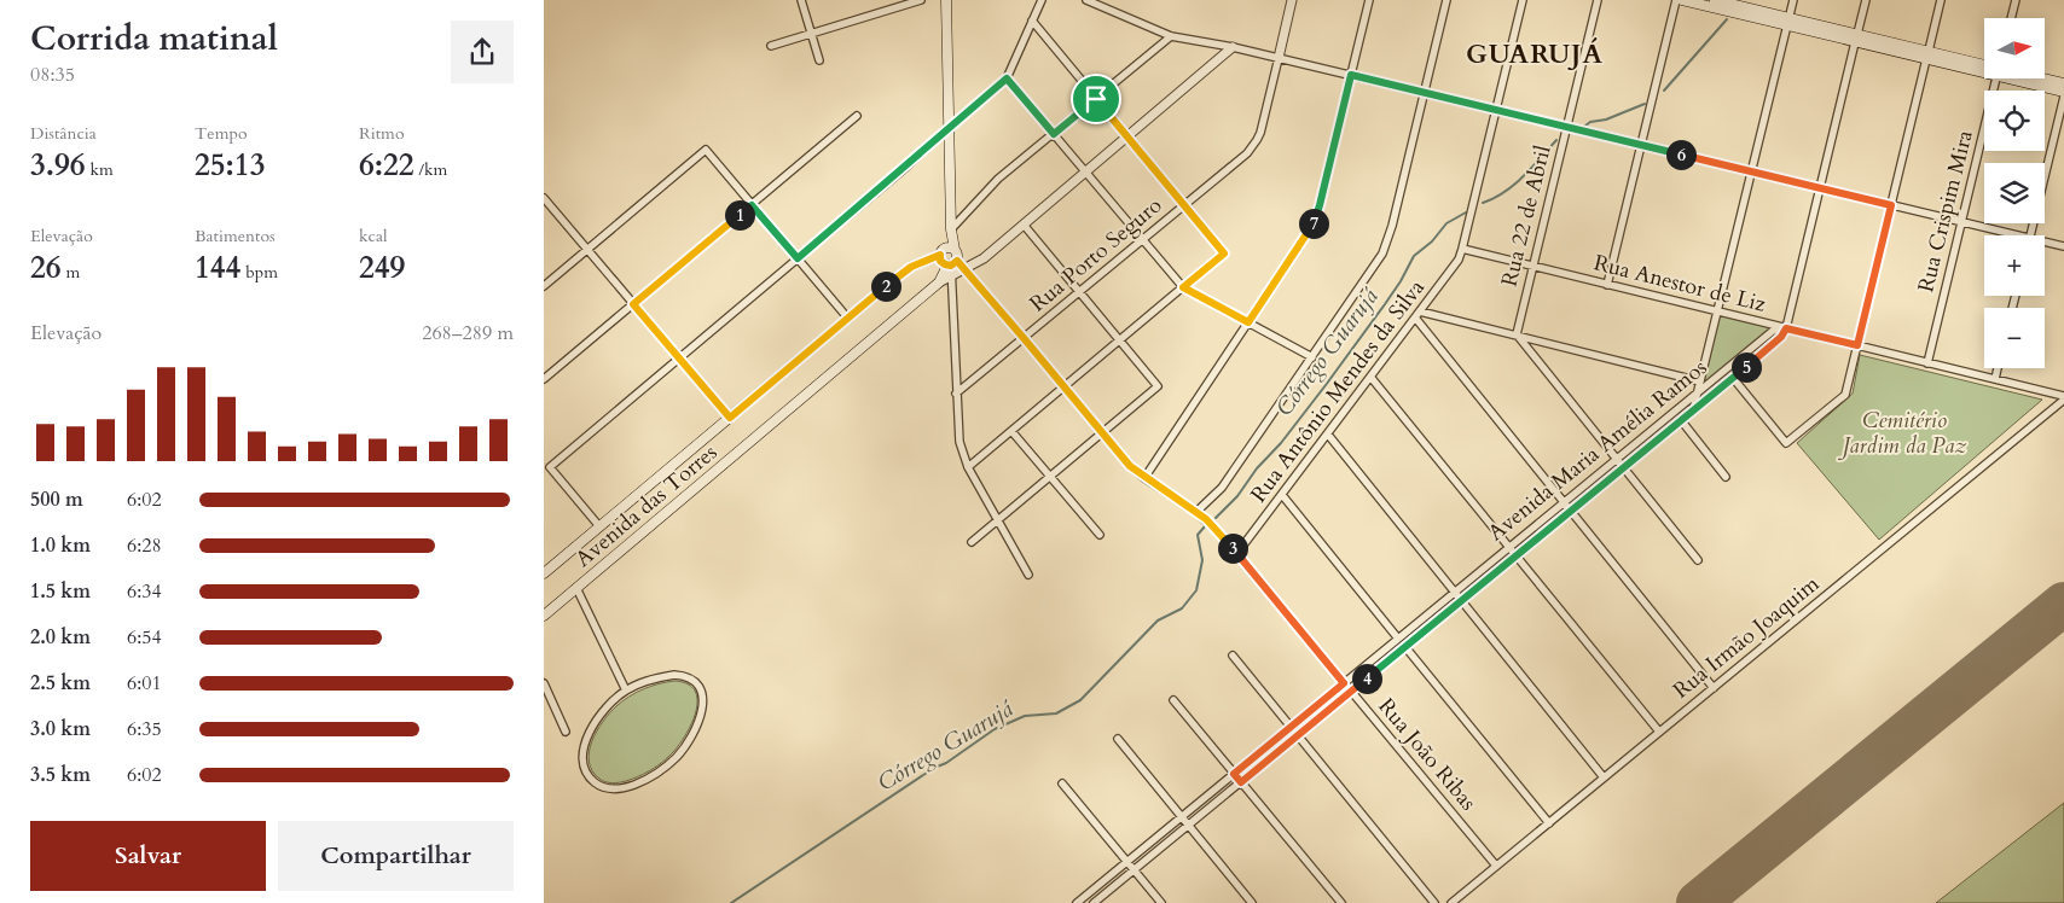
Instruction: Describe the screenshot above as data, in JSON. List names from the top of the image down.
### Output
{
  "streets": {
    "main road": ["Avenida das Torres"],
    "street": [
      "Rua Crispim Mira",
      "Rua 22 de Abril",
      "Rua Porto Seguro",
      "Rua Anestor de Liz",
      "Rua Antônio Mendes da Silva",
      "Avenida Maria Amélia Ramos",
      "Rua Irmão Joaquim",
      "Rua João Ribas"
    ]
  },
  "crossings": [
    ["Rua Crispim Mira", "Rua Anestor de Liz"],
    ["Rua 22 de Abril", "Rua Anestor de Liz"],
    ["Rua Porto Seguro", "Rua João Ribas"],
    ["Rua Anestor de Liz", "Rua Antônio Mendes da Silva"],
    ["Rua Anestor de Liz", "Avenida Maria Amélia Ramos"],
    ["Rua Anestor de Liz", "Rua Irmão Joaquim"],
    ["Rua Antônio Mendes da Silva", "Rua João Ribas"],
    ["Avenida Maria Amélia Ramos", "Rua João Ribas"],
    ["Avenida das Torres", "Rua João Ribas"],
    ["Rua Irmão Joaquim", "Rua João Ribas"]
  ],
  "districts": ["GUARUJÁ"],
  "water": ["Córrego Guarujá"],
  "parks": ["Cemitério Jardim da Paz"],
  "north": "right",
  "page": {
    "heading": ["Corrida matinal", "08:35"],
    "map_buttons": ["+", "−"],
    "stats": [
      ["Distância", "3.96 km"],
      ["Tempo", "25:13"],
      ["Ritmo", "6:22 /km"],
      ["Elevação", "26 m"],
      ["Batimentos", "144 bpm"],
      ["kcal", "249"]
    ],
    "pins": [
      "6",
      "1",
      "7",
      "2",
      "5",
      "3",
      "4"
    ],
    "chart": ["Elevação", "268–289 m"],
    "list": [
      {
        "name": "500 m",
        "note": "6:02"
      },
      {
        "name": "1.0 km",
        "note": "6:28"
      },
      {
        "name": "1.5 km",
        "note": "6:34"
      },
      {
        "name": "2.0 km",
        "note": "6:54"
      },
      {
        "name": "2.5 km",
        "note": "6:01"
      },
      {
        "name": "3.0 km",
        "note": "6:35"
      },
      {
        "name": "3.5 km",
        "note": "6:02"
      }
    ],
    "buttons": ["Salvar", "Compartilhar"]
  }
}
